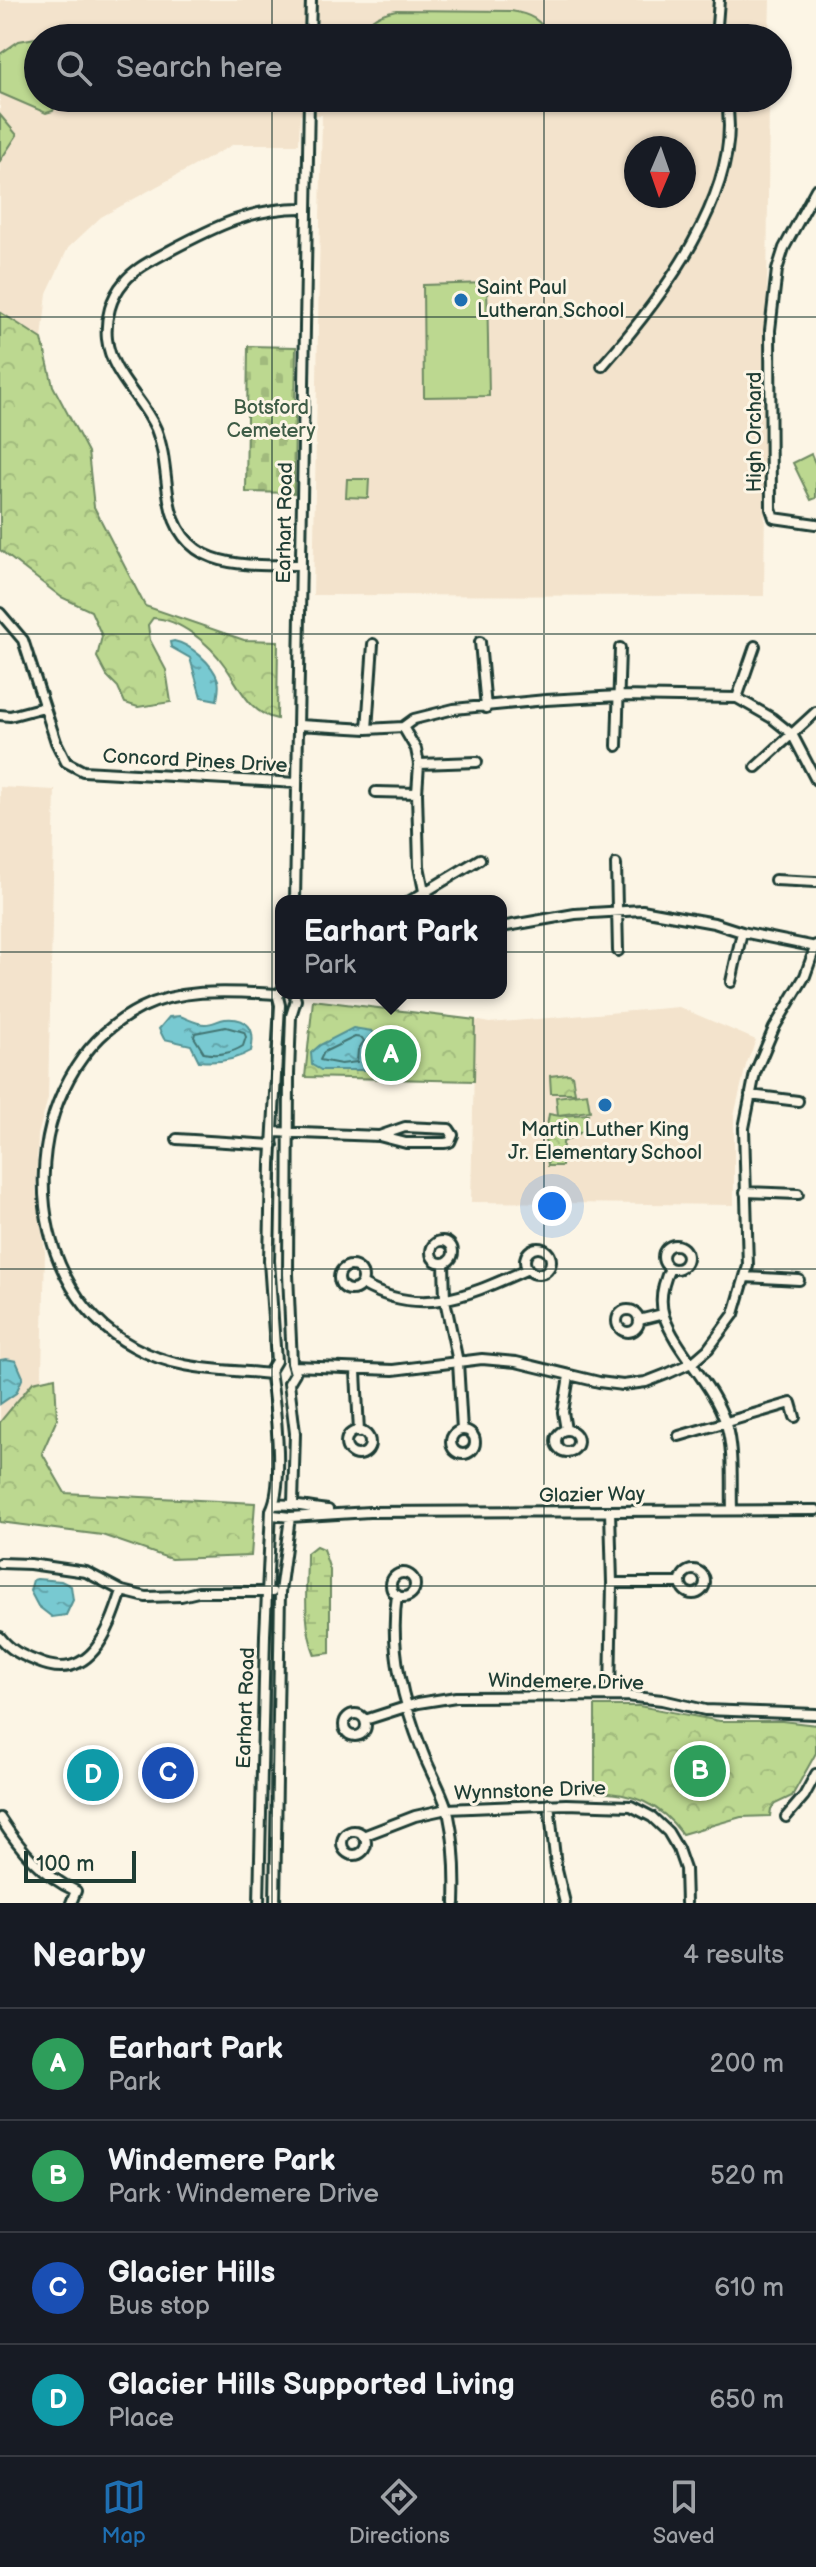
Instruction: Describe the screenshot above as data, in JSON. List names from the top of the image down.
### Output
{
  "streets": {
    "street": [
      "High Orchard",
      "Earhart Road",
      "Concord Pines Drive",
      "Glazier Way",
      "Windemere Drive",
      "Wynnstone Drive"
    ]
  },
  "crossings": [
    ["Earhart Road", "Concord Pines Drive"],
    ["Earhart Road", "Glazier Way"]
  ],
  "parks": ["Botsford Cemetery"],
  "places": ["Saint Paul Lutheran School", "Martin Luther King Jr. Elementary School"],
  "scale_bar": "100 m",
  "north": "bottom",
  "page": {
    "search": "Search here",
    "popup": ["Earhart Park", "Park"],
    "pins": [
      "A",
      "B",
      "C",
      "D"
    ],
    "scale": "100 m",
    "heading": ["Nearby", "4 results"],
    "list": [
      {
        "mark": "A",
        "name": "Earhart Park",
        "note": "Park",
        "value": "200 m"
      },
      {
        "mark": "B",
        "name": "Windemere Park",
        "note": "Park · Windemere Drive",
        "value": "520 m"
      },
      {
        "mark": "C",
        "name": "Glacier Hills",
        "note": "Bus stop",
        "value": "610 m"
      },
      {
        "mark": "D",
        "name": "Glacier Hills Supported Living",
        "note": "Place",
        "value": "650 m"
      }
    ],
    "nav": ["Map", "Directions", "Saved"]
  }
}
